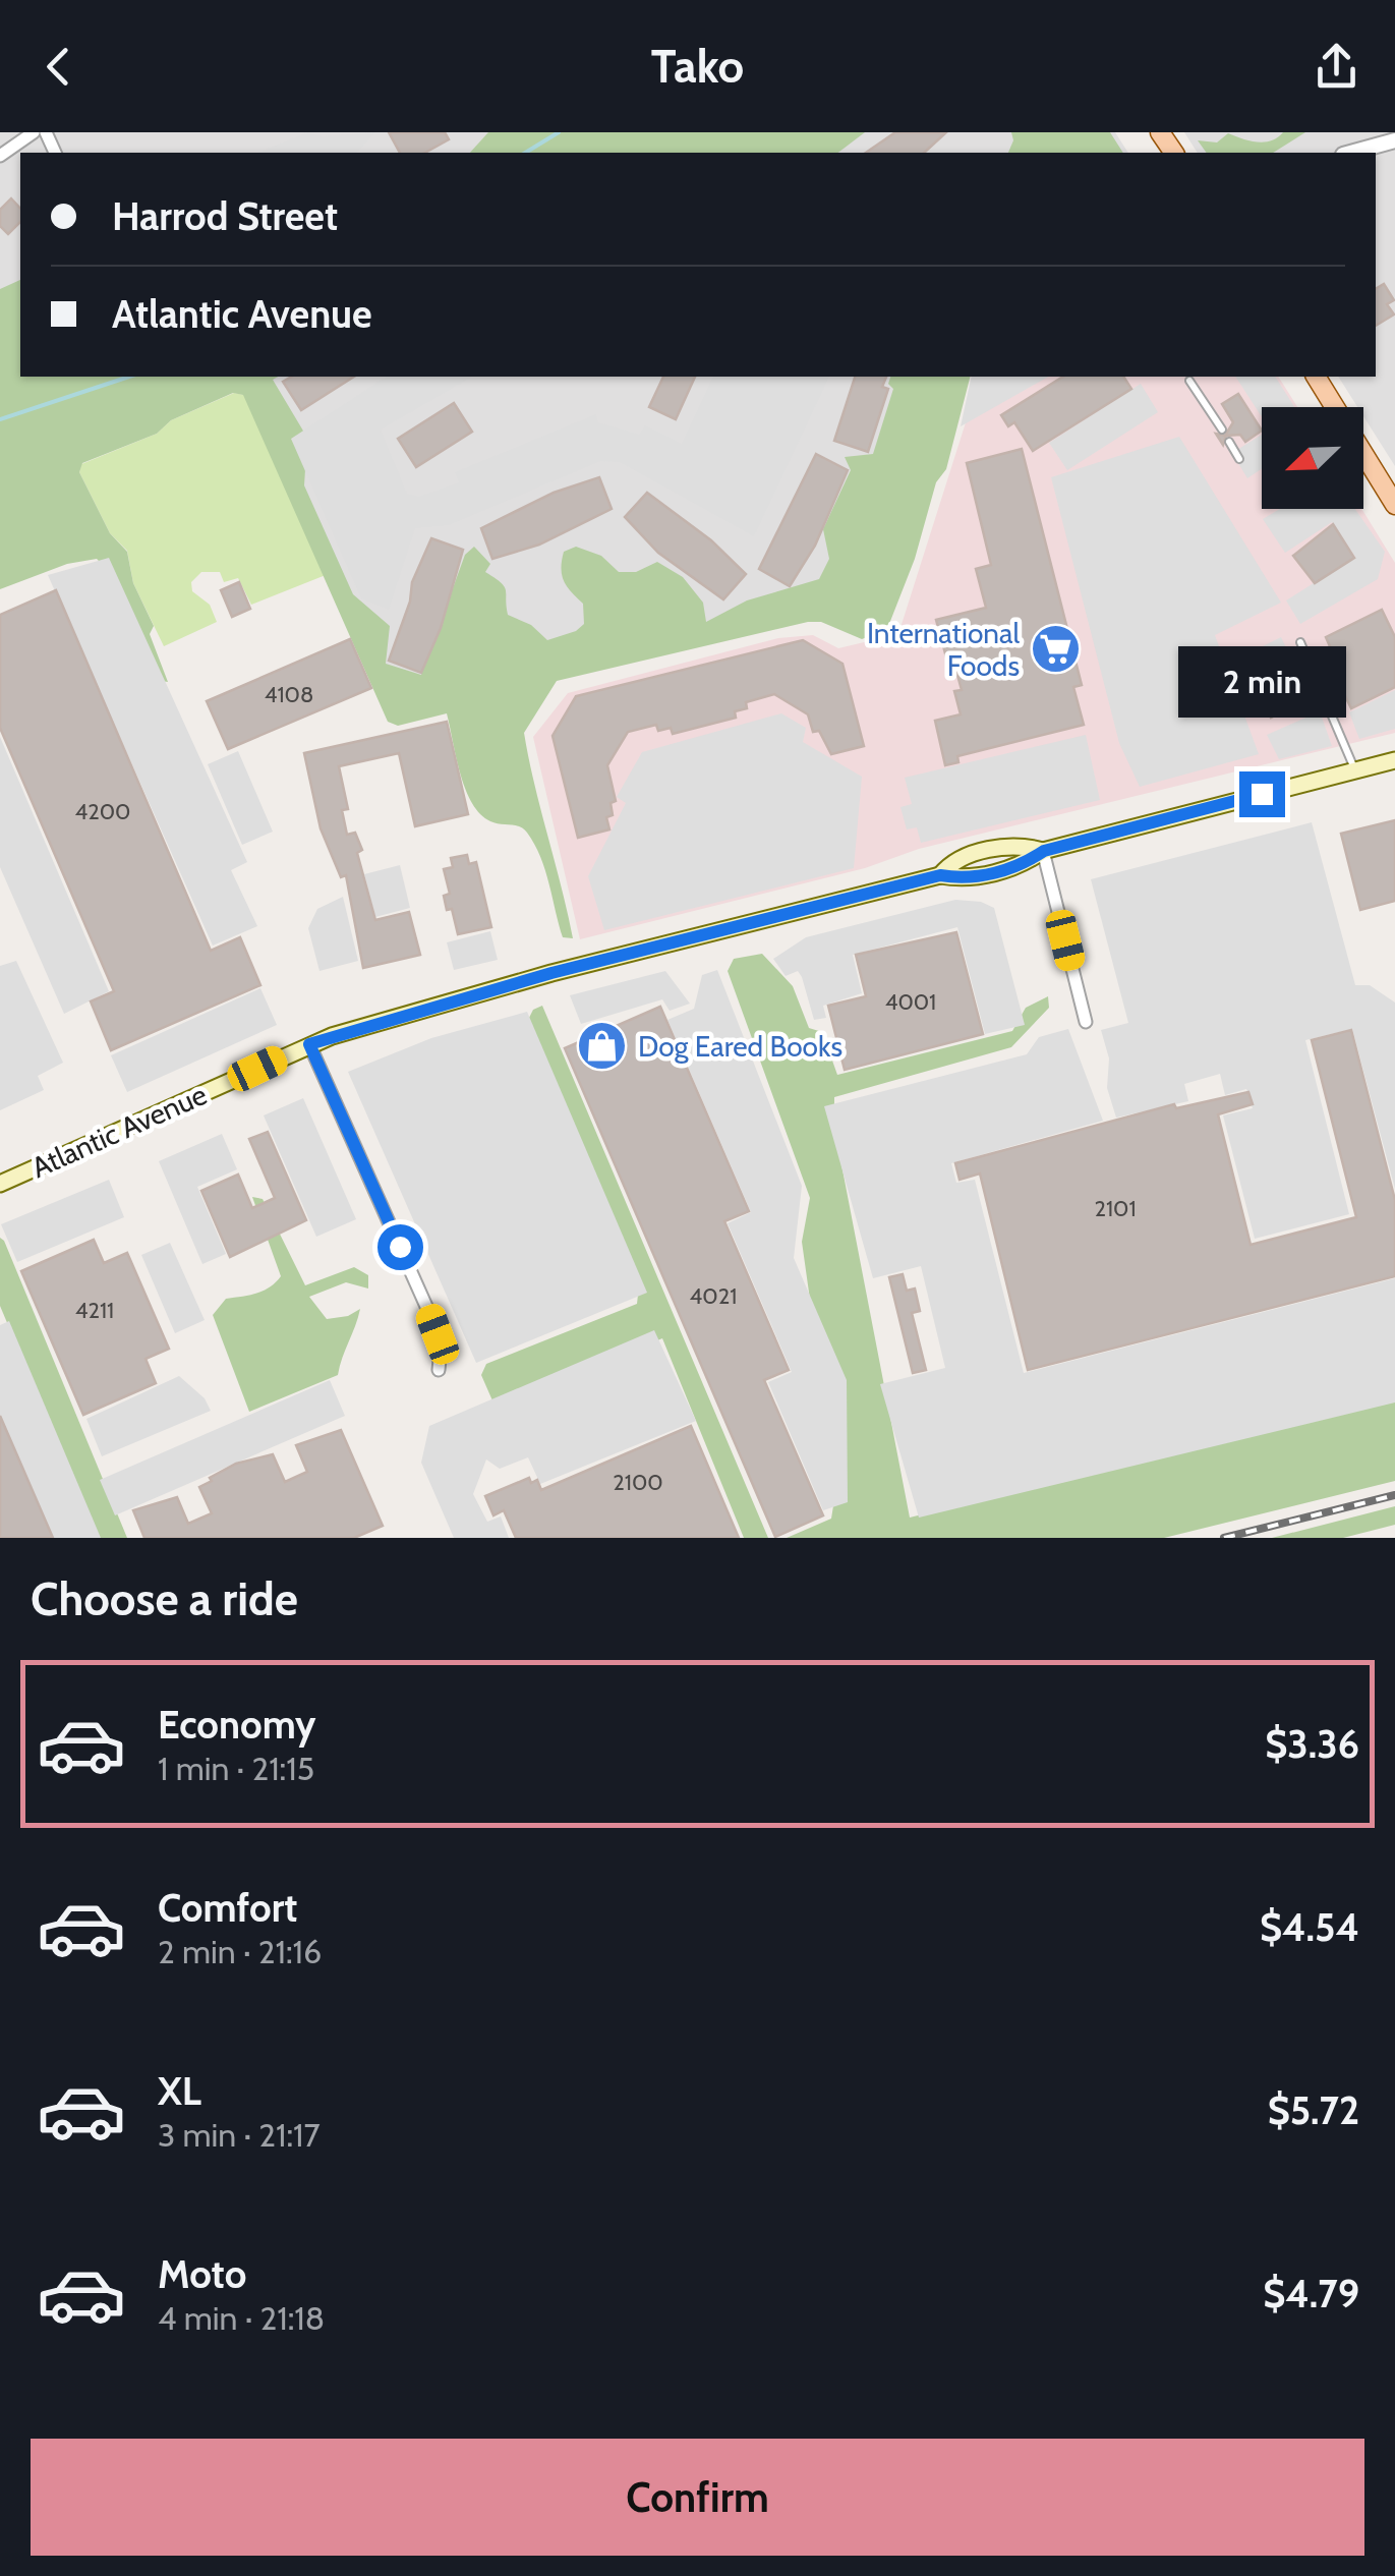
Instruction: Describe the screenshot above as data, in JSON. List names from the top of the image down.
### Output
{
  "streets": {
    "main road": ["Atlantic Avenue"]
  },
  "places": {
    "supermarket": ["International Foods"],
    "shop": ["Dog Eared Books"]
  },
  "house_numbers": [
    "4108",
    "4200",
    "4001",
    "2101",
    "4021",
    "4211",
    "2100"
  ],
  "north": "bottom left",
  "page": {
    "header": "Tako",
    "banner": ["Harrod Street", "Atlantic Avenue"],
    "bubble": "2 min",
    "heading": "Choose a ride",
    "list": [
      {
        "name": "Economy",
        "note": "1 min · 21:15",
        "value": "$3.36"
      },
      {
        "name": "Comfort",
        "note": "2 min · 21:16",
        "value": "$4.54"
      },
      {
        "name": "XL",
        "note": "3 min · 21:17",
        "value": "$5.72"
      },
      {
        "name": "Moto",
        "note": "4 min · 21:18",
        "value": "$4.79"
      }
    ],
    "buttons": "Confirm"
  }
}
